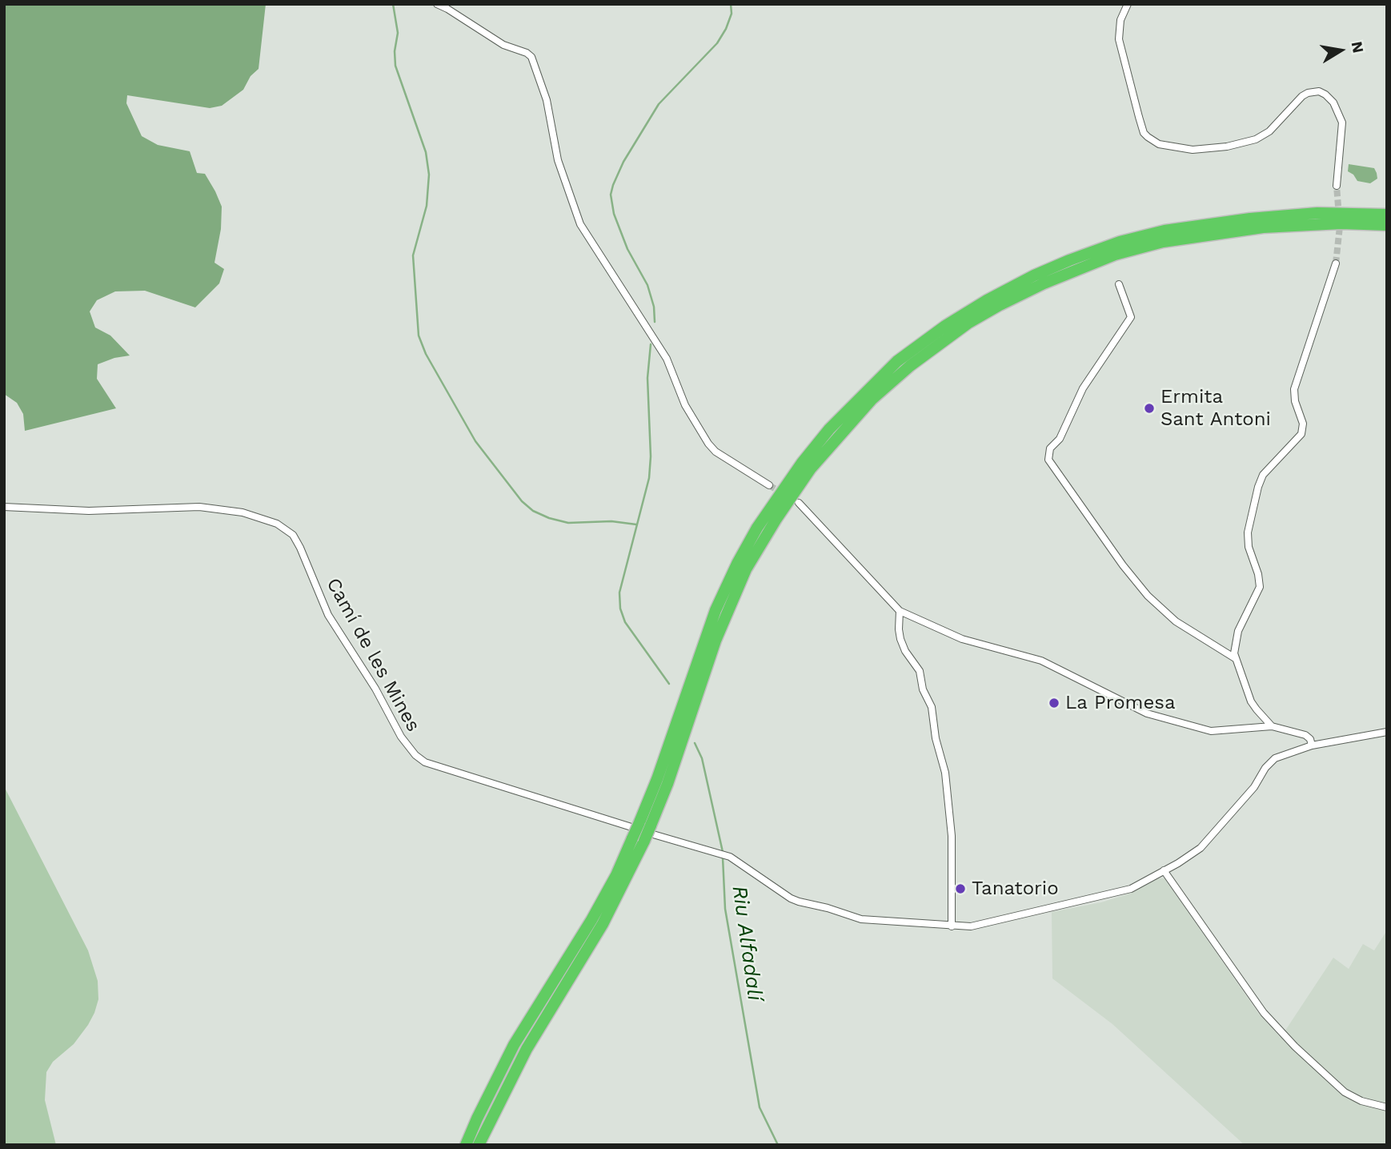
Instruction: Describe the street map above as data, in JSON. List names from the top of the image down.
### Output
{
  "streets": {
    "street": ["Camí de les Mines"]
  },
  "water": ["Riu Alfadalí"],
  "places": ["Ermita Sant Antoni", "La Promesa", "Tanatorio"],
  "north": "right"
}
